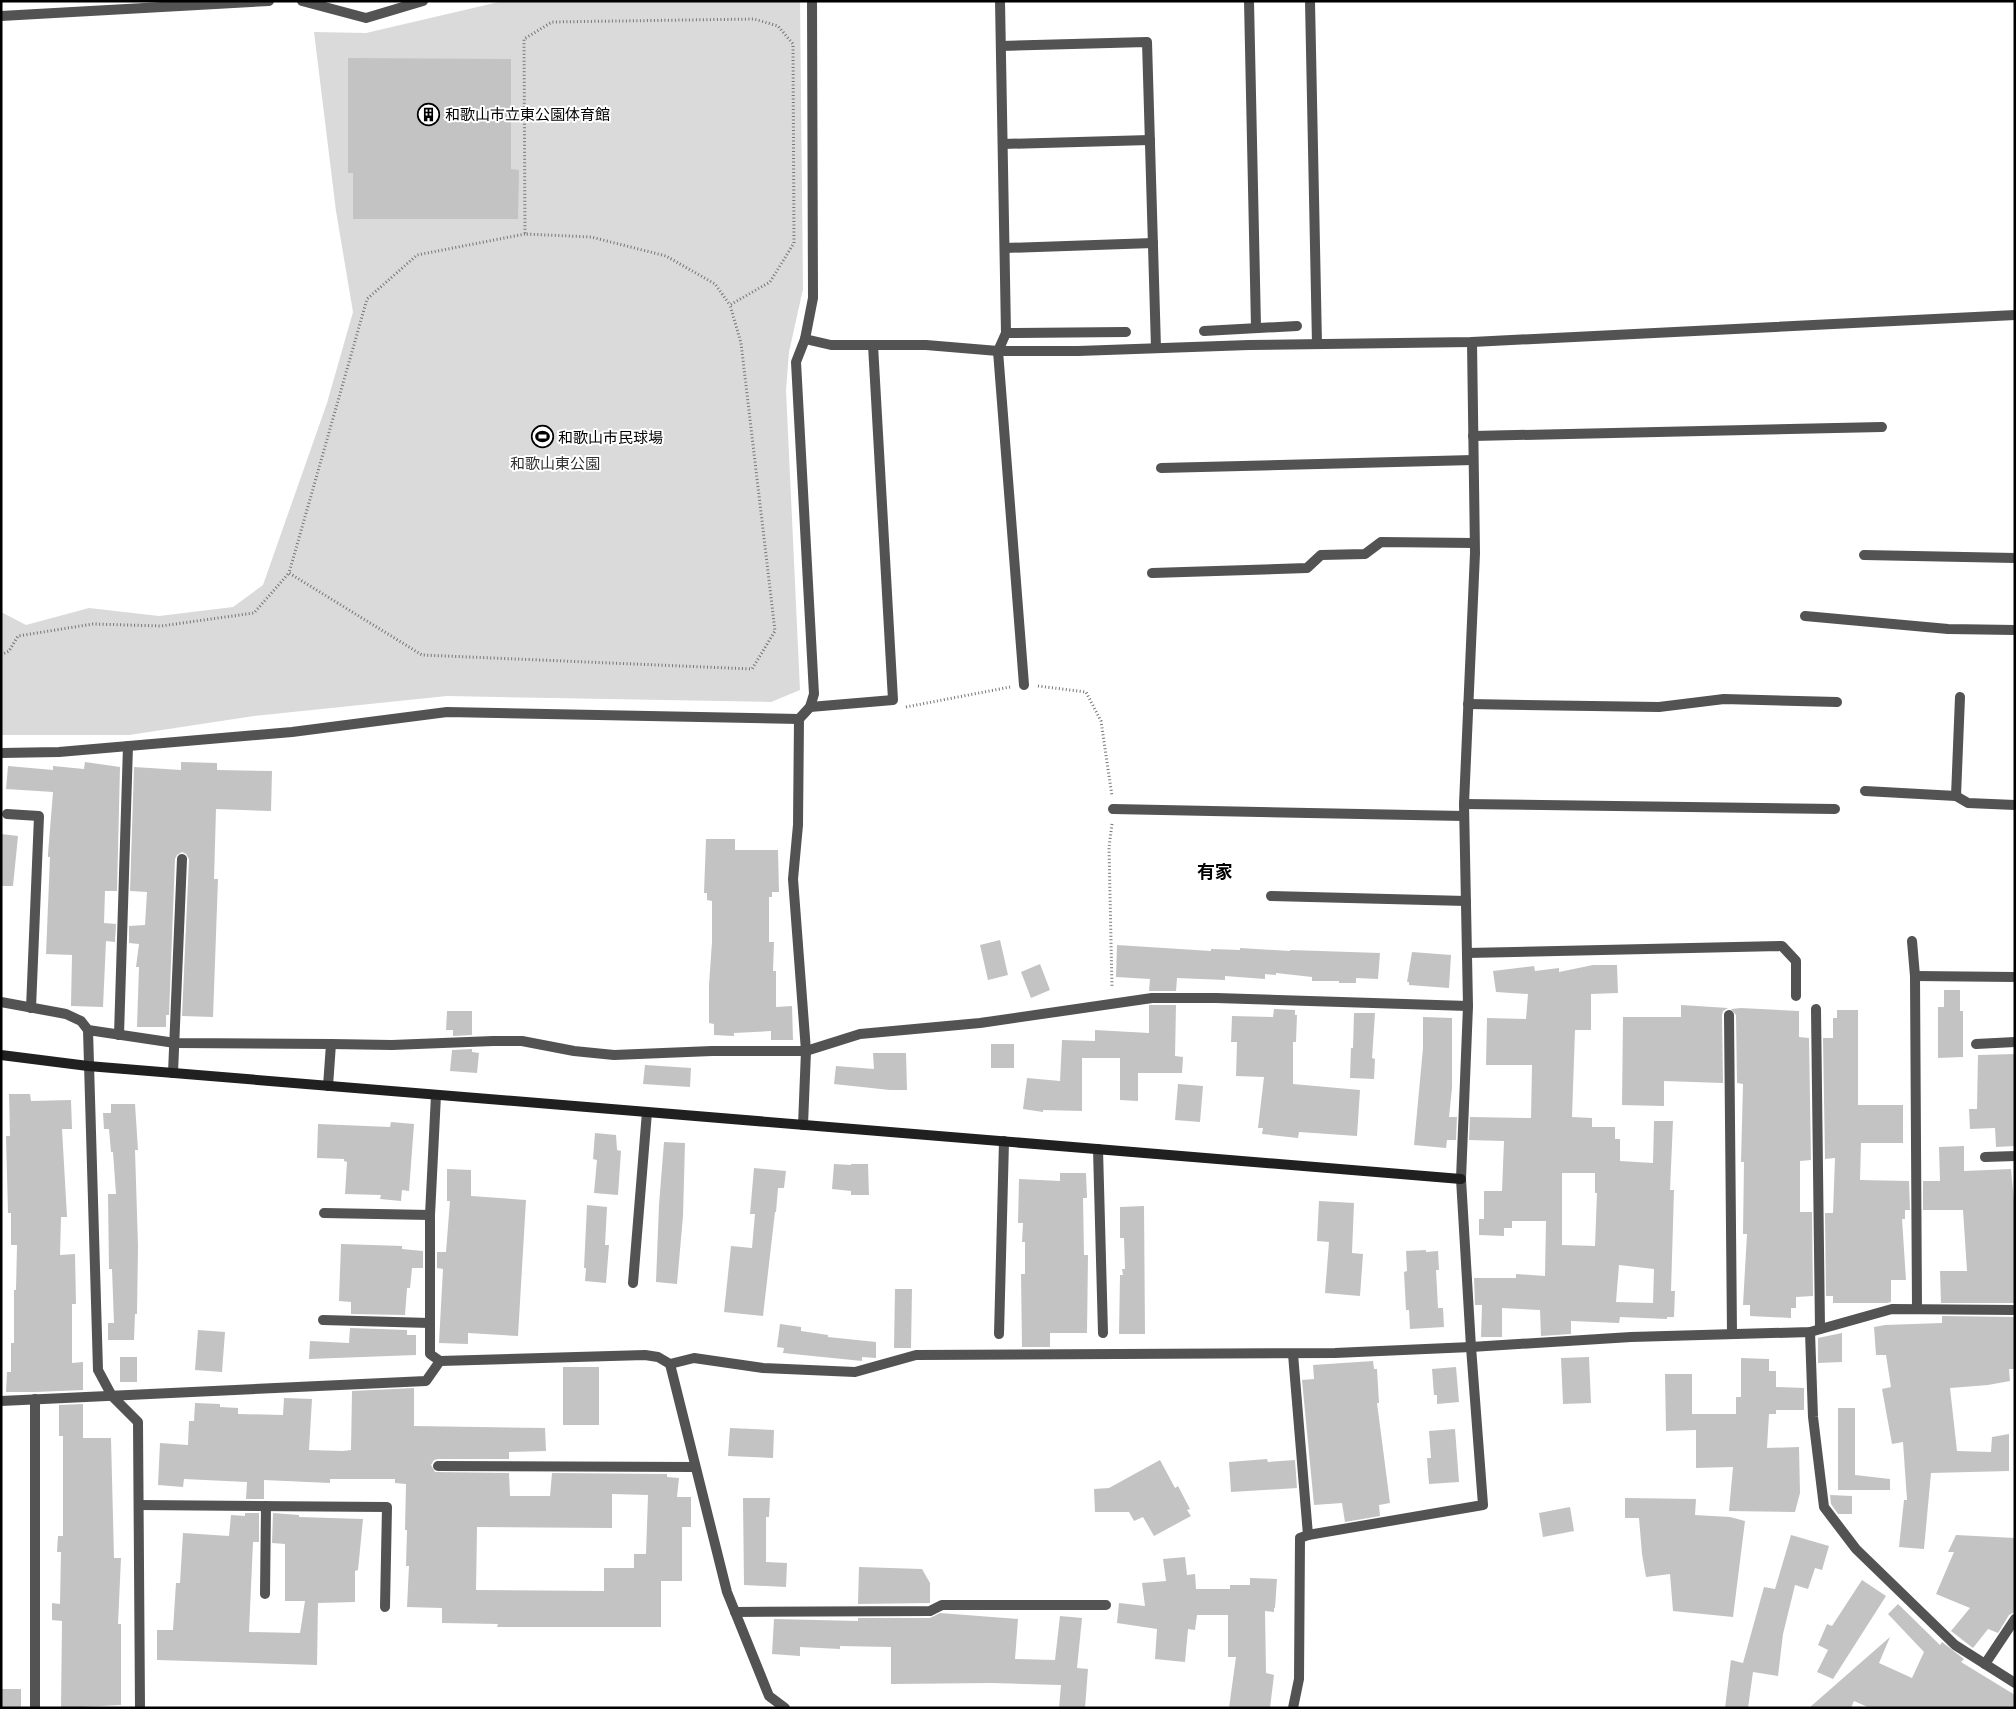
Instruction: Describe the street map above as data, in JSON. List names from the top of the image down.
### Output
{
  "districts": ["有家"],
  "parks": ["和歌山東公園"],
  "places": {
    "building": ["和歌山市立東公園体育館"],
    "sports": ["和歌山市民球場"]
  }
}
